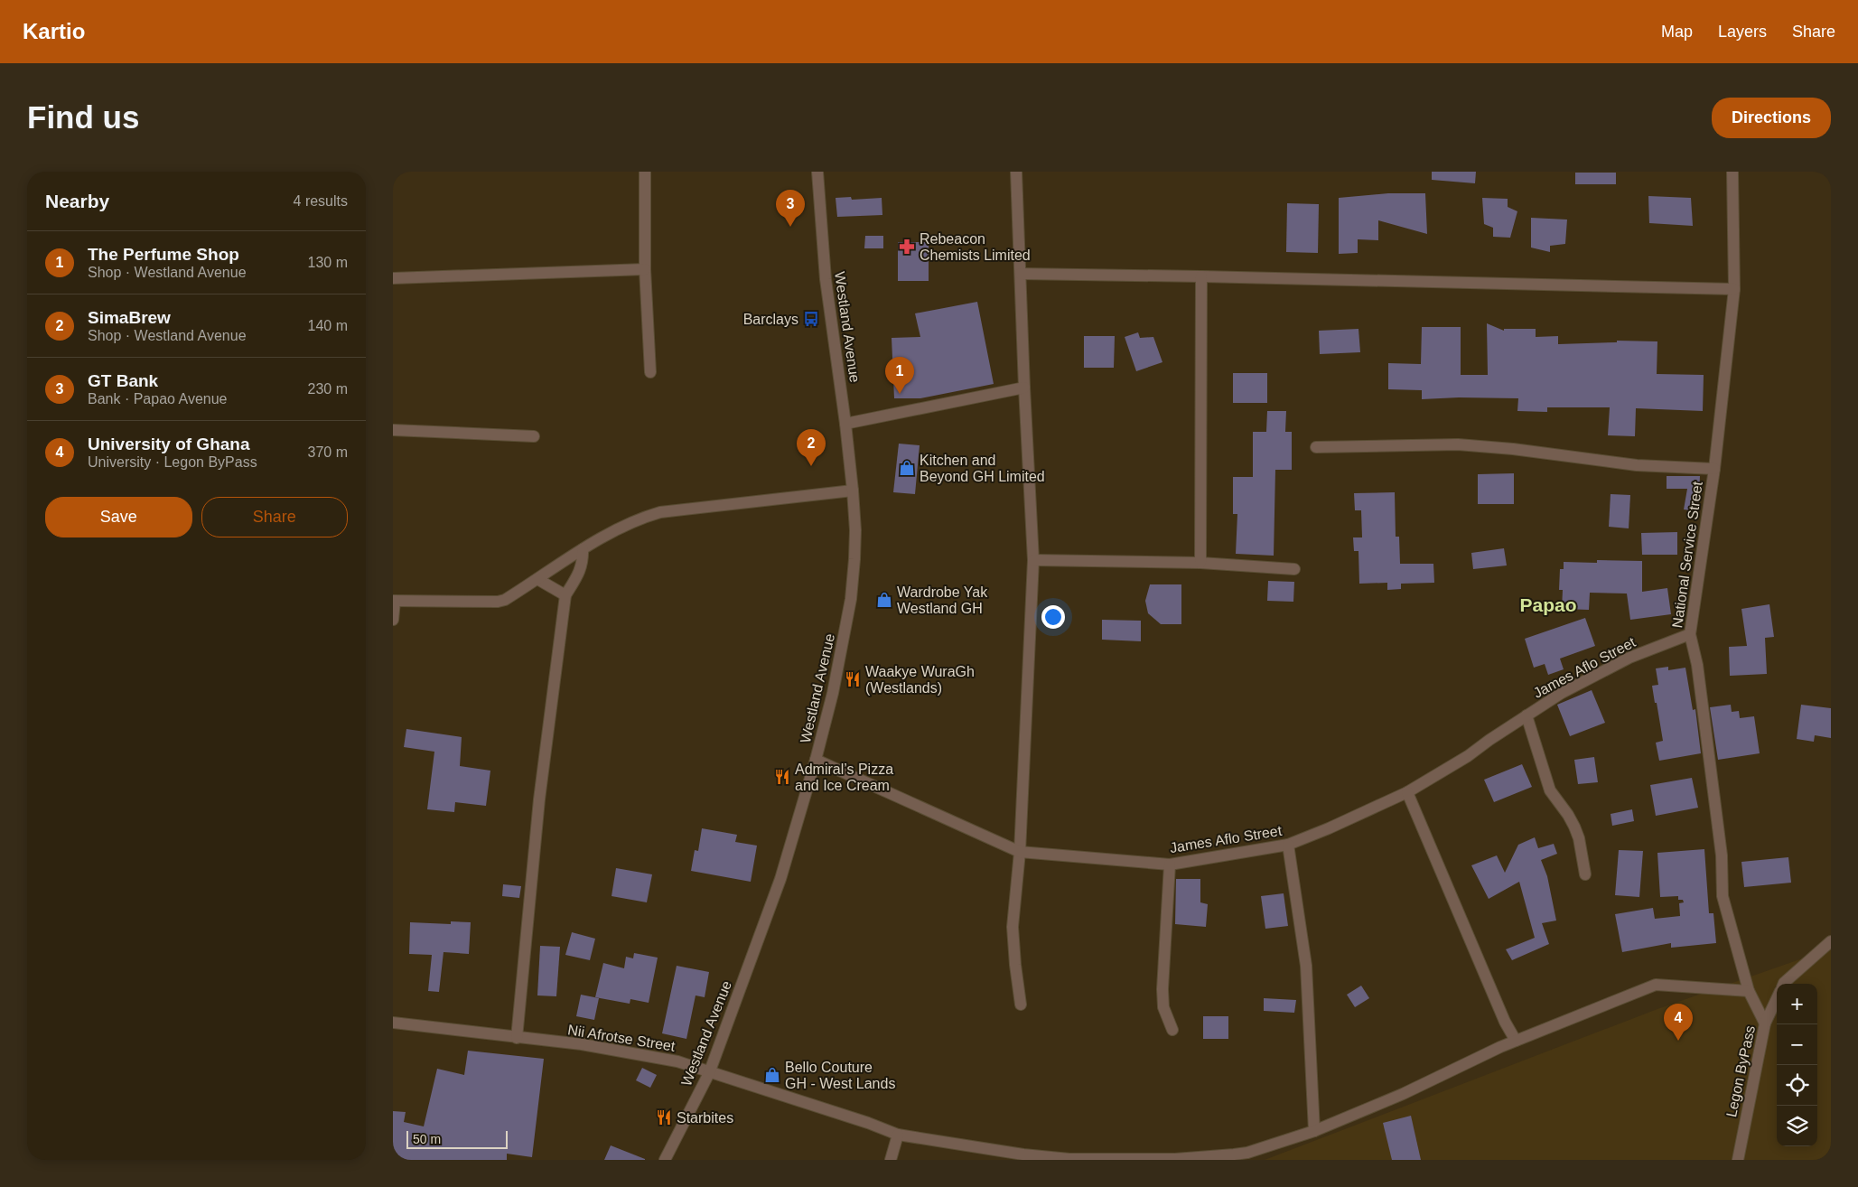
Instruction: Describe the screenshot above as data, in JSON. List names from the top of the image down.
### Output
{
  "streets": {
    "street": [
      "Westland Avenue",
      "National Service Street",
      "James Aflo Street",
      "Nii Afrotse Street",
      "Legon ByPass"
    ]
  },
  "crossings": [
    ["Westland Avenue", "James Aflo Street"],
    ["Westland Avenue", "Nii Afrotse Street"],
    ["National Service Street", "James Aflo Street"],
    ["National Service Street", "Nii Afrotse Street"],
    ["National Service Street", "Legon ByPass"]
  ],
  "districts": ["Papao"],
  "places": {
    "pharmacy": ["Rebeacon Chemists Limited"],
    "bus stop": ["Barclays"],
    "shop": ["Kitchen and Beyond GH Limited", "Wardrobe Yak Westland GH", "Bello Couture GH - West Lands"],
    "restaurant": ["Waakye WuraGh (Westlands)", "Admiral’s Pizza and Ice Cream", "Starbites"]
  },
  "scale_bar": "50 m",
  "page": {
    "header": "Kartio",
    "nav": ["Map", "Layers", "Share"],
    "buttons": [
      "Directions",
      ["Save", "Share"]
    ],
    "title": "Find us",
    "heading": ["Nearby", "4 results"],
    "pins": [
      "3",
      "1",
      "2",
      "4"
    ],
    "list": [
      {
        "mark": "1",
        "name": "The Perfume Shop",
        "note": "Shop · Westland Avenue",
        "value": "130 m"
      },
      {
        "mark": "2",
        "name": "SimaBrew",
        "note": "Shop · Westland Avenue",
        "value": "140 m"
      },
      {
        "mark": "3",
        "name": "GT Bank",
        "note": "Bank · Papao Avenue",
        "value": "230 m"
      },
      {
        "mark": "4",
        "name": "University of Ghana",
        "note": "University · Legon ByPass",
        "value": "370 m"
      }
    ],
    "map_buttons": ["+", "−"],
    "scale": "50 m"
  }
}
